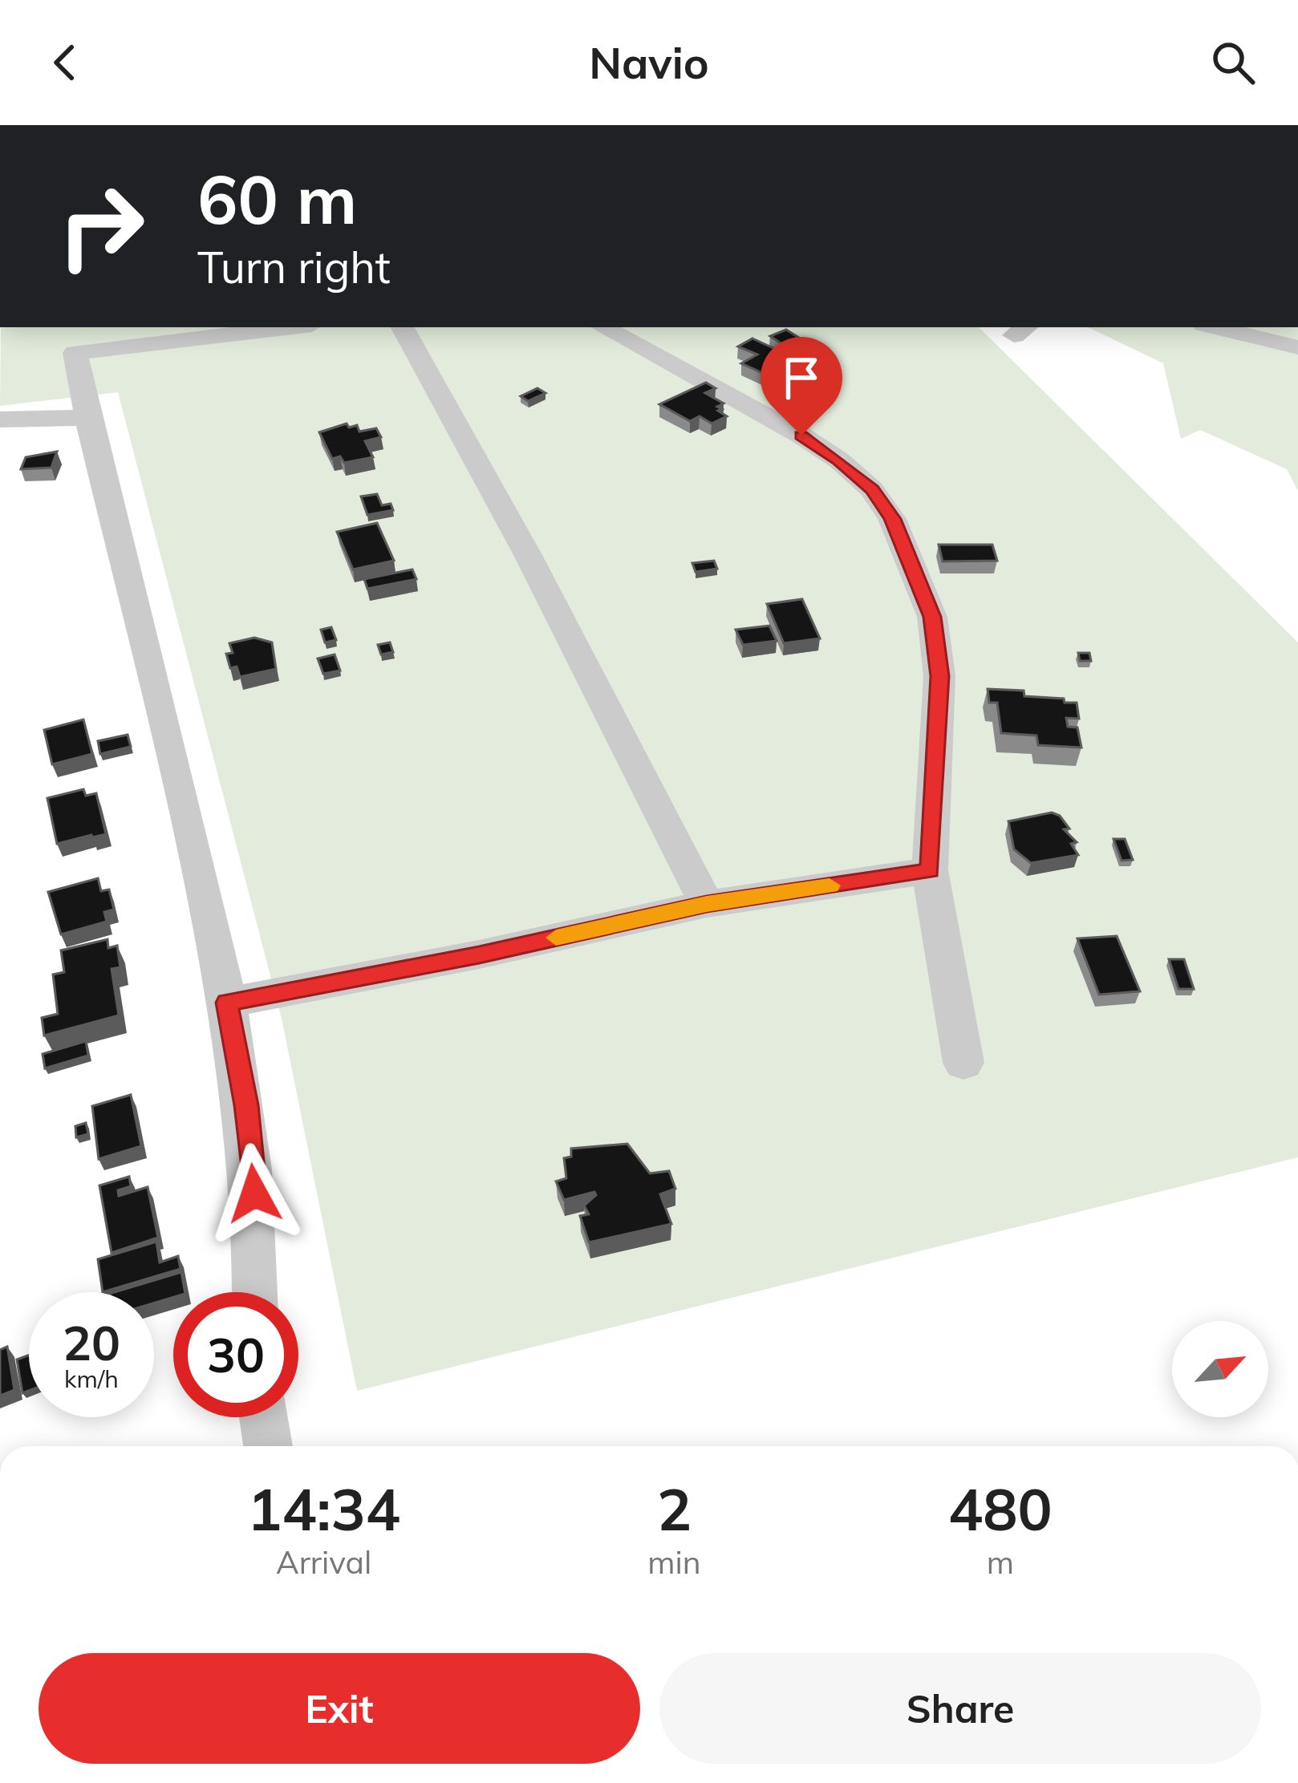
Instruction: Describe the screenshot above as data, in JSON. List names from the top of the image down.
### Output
{
  "north": "top right",
  "page": {
    "header": "Navio",
    "turn": ["60 m", "Turn right"],
    "speed": "20 km/h",
    "limit": "30",
    "eta": [
      "14:34",
      "Arrival",
      "2",
      "min",
      "480",
      "m"
    ],
    "buttons": ["Exit", "Share"]
  }
}
